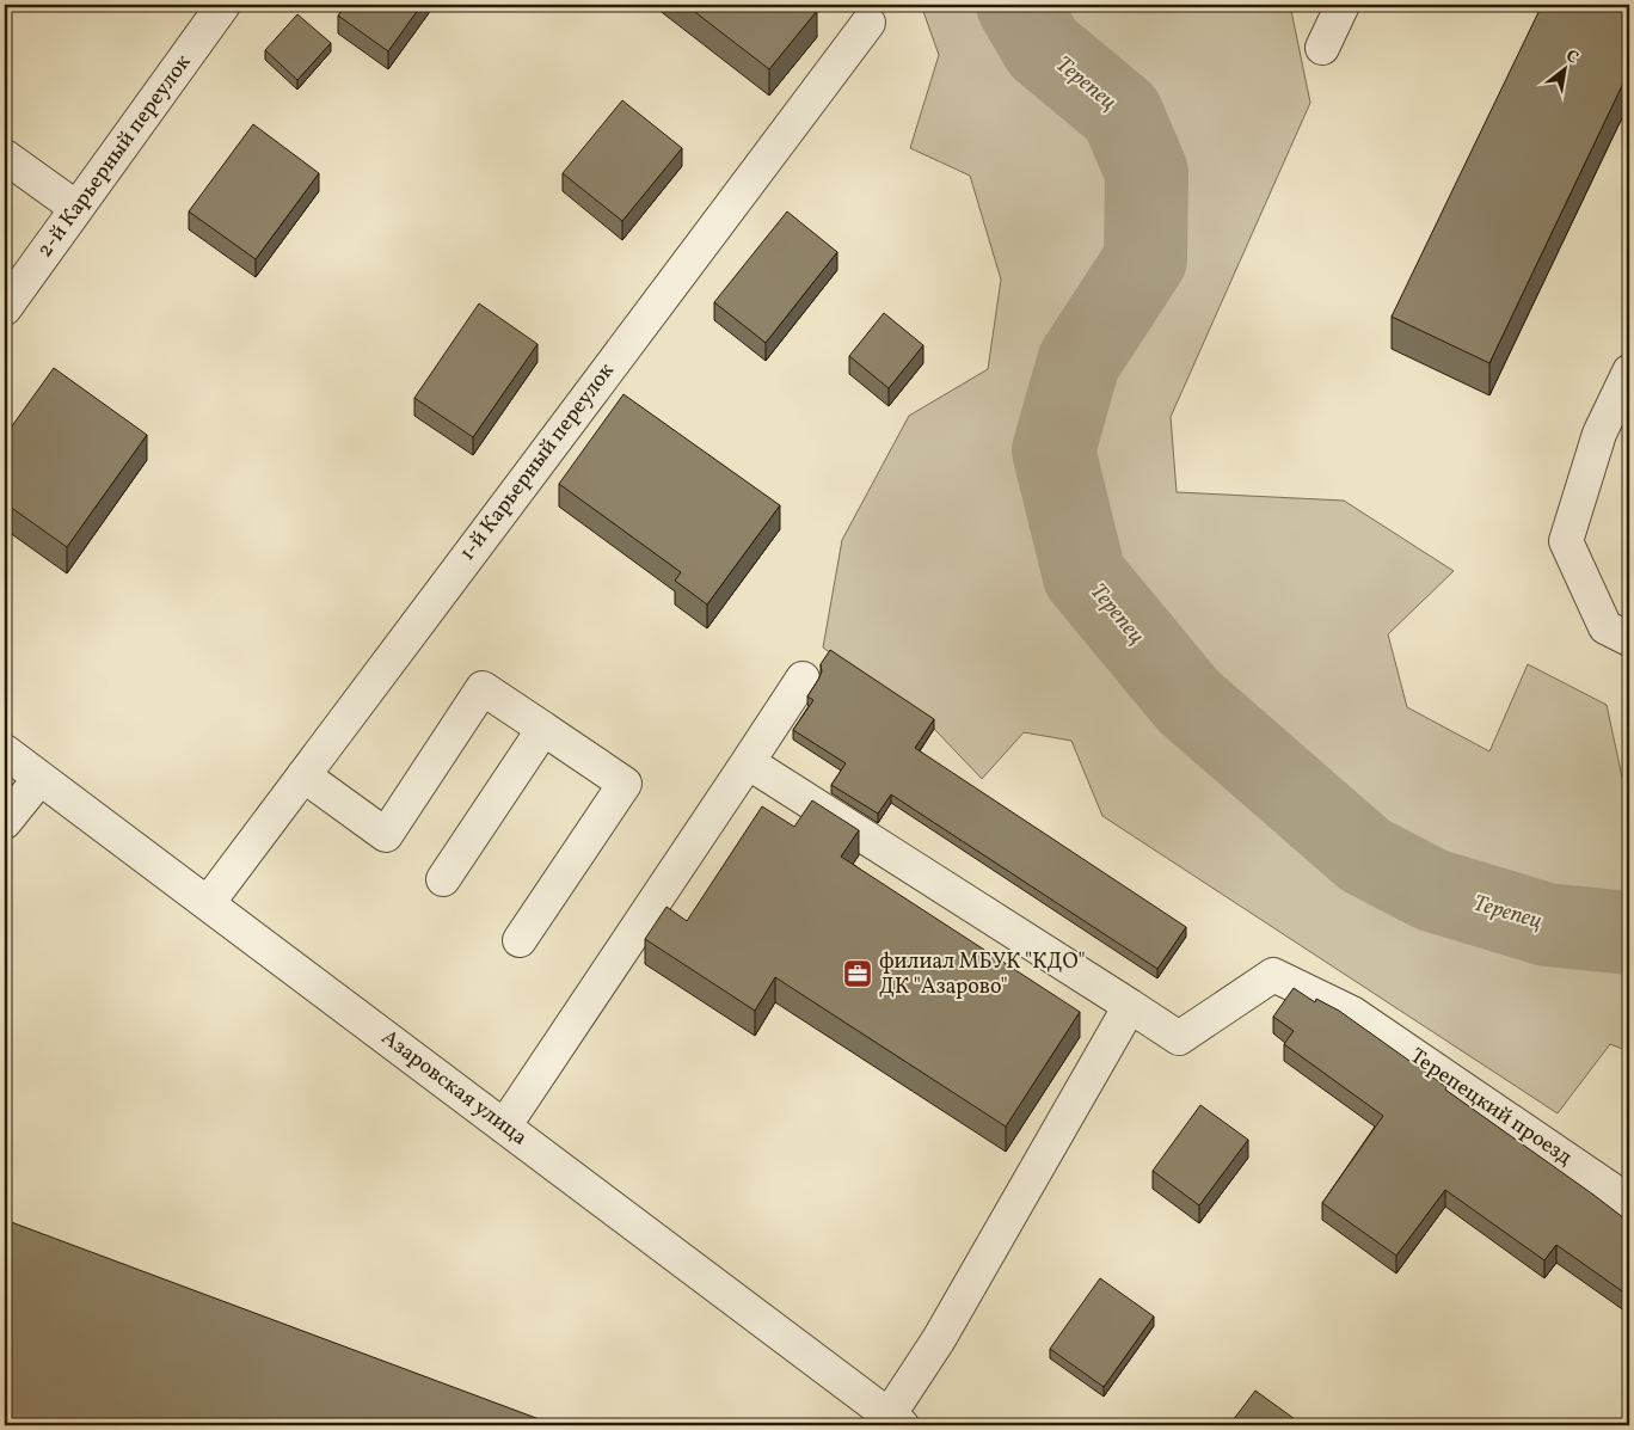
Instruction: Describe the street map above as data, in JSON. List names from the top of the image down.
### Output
{
  "streets": {
    "street": [
      "2-й Карьерный переулок",
      "1-й Карьерный переулок",
      "Азаровская улица",
      "Терепецкий проезд"
    ]
  },
  "crossings": [
    ["1-й Карьерный переулок", "Азаровская улица"]
  ],
  "water": ["Терепец"],
  "places": {
    "office": ["филиал МБУК \"КДО\" ДК \"Азарово\""]
  },
  "north": "top right"
}
